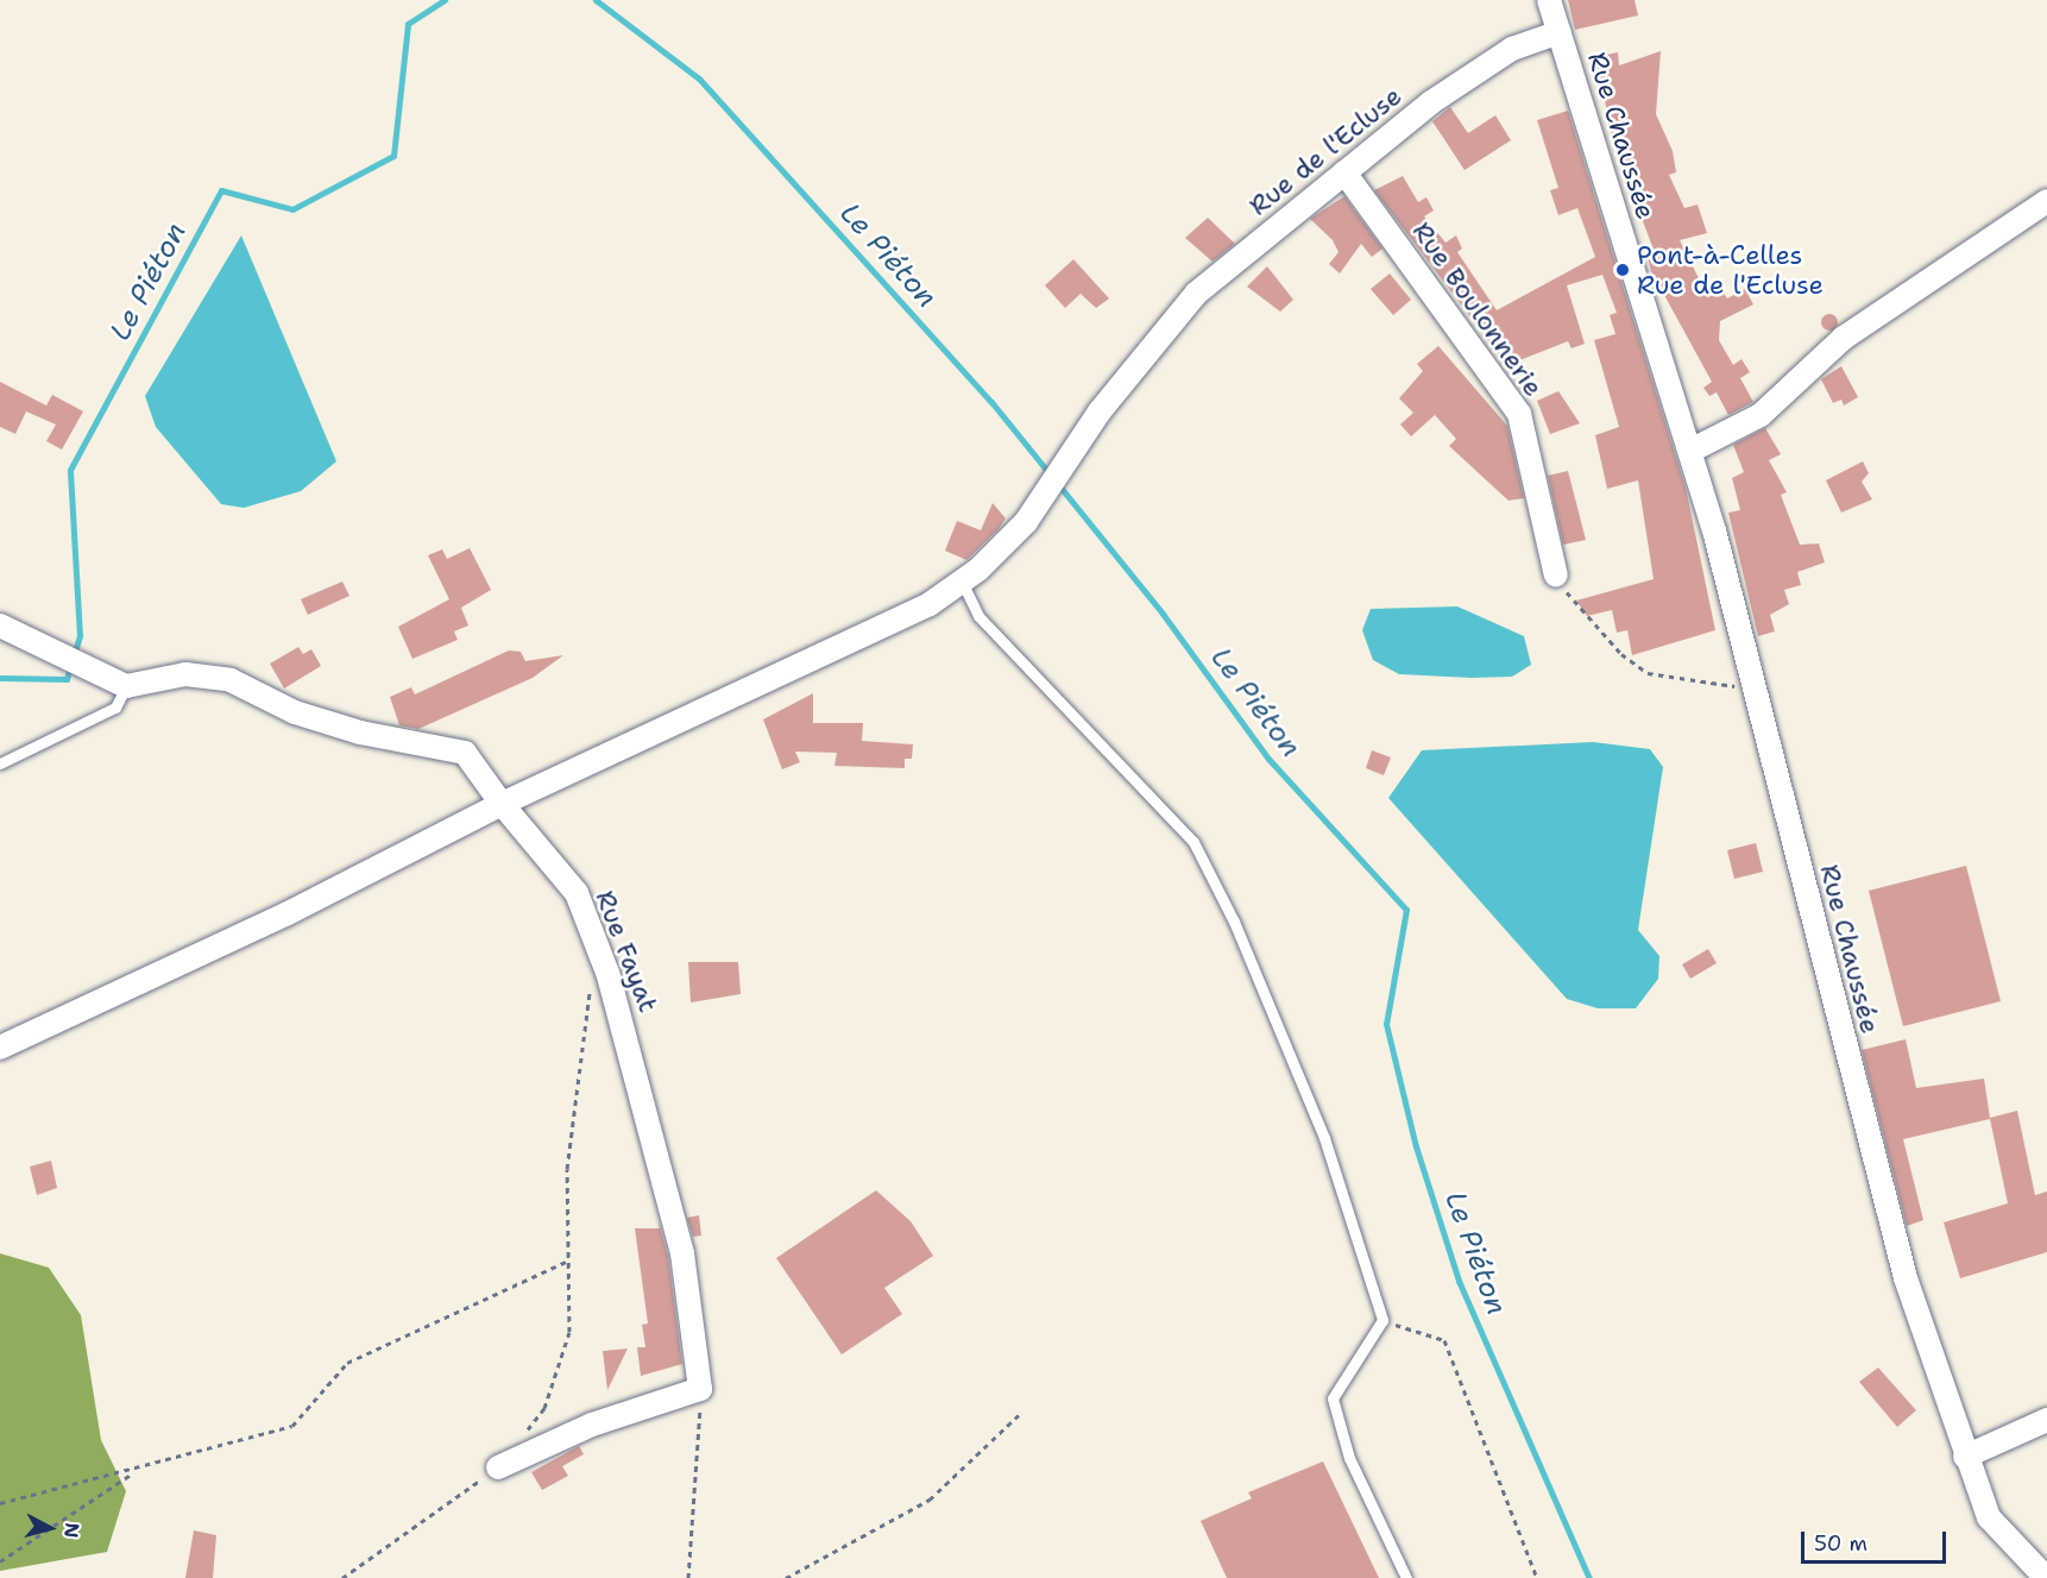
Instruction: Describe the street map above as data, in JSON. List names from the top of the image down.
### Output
{
  "streets": {
    "street": [
      "Rue Chaussée",
      "Rue de l'Ecluse",
      "Rue Boulonnerie",
      "Rue Fayat"
    ]
  },
  "crossings": [
    ["Rue Chaussée", "Rue de l'Ecluse"],
    ["Rue de l'Ecluse", "Rue Boulonnerie"]
  ],
  "water": ["Le Piéton"],
  "places": ["Pont-à-Celles Rue de l'Ecluse"],
  "scale_bar": "50 m",
  "north": "right"
}
